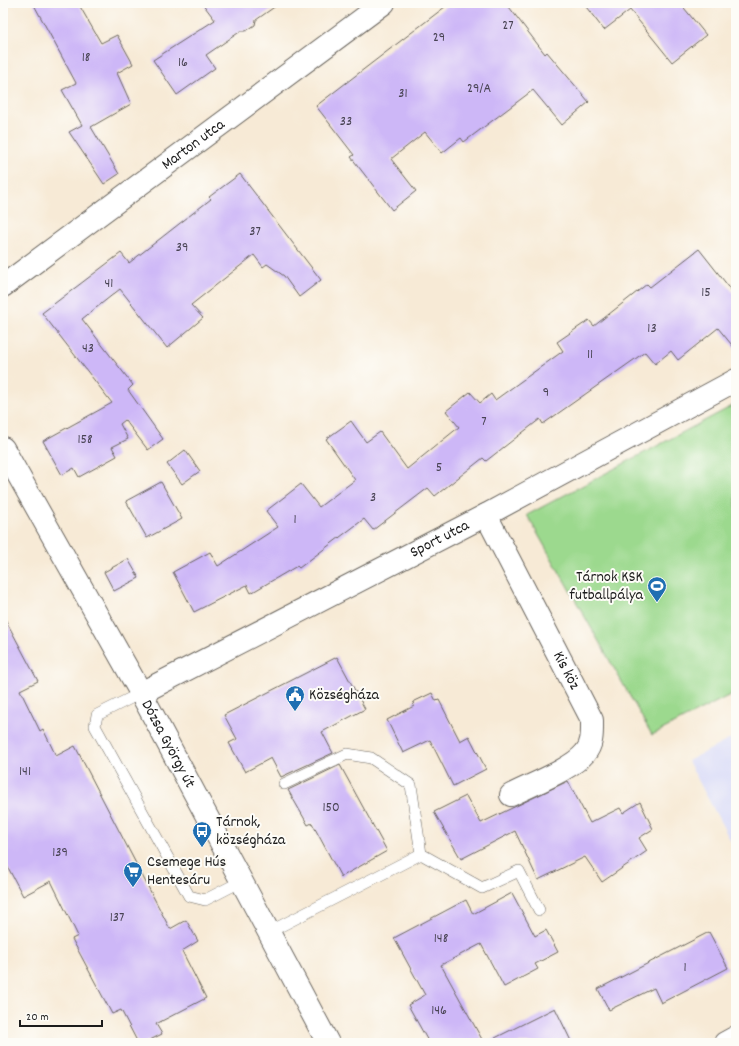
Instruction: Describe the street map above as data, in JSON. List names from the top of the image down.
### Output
{
  "streets": {
    "street": [
      "Marton utca",
      "Sport utca",
      "Kis köz",
      "Dózsa György út"
    ]
  },
  "crossings": [
    ["Sport utca", "Kis köz"],
    ["Sport utca", "Dózsa György út"]
  ],
  "places": {
    "sports": ["Tárnok KSK futballpálya"],
    "public building": ["Községháza"],
    "bus stop": ["Tárnok, községháza"],
    "supermarket": ["Csemege Hús Hentesáru"]
  },
  "house_numbers": [
    "27",
    "29",
    "18",
    "16",
    "29/A",
    "31",
    "33",
    "37",
    "39",
    "41",
    "15",
    "13",
    "43",
    "11",
    "9",
    "7",
    "158",
    "5",
    "3",
    "1",
    "141",
    "150",
    "139",
    "137",
    "148",
    "1",
    "146"
  ],
  "scale_bar": "20 m"
}
